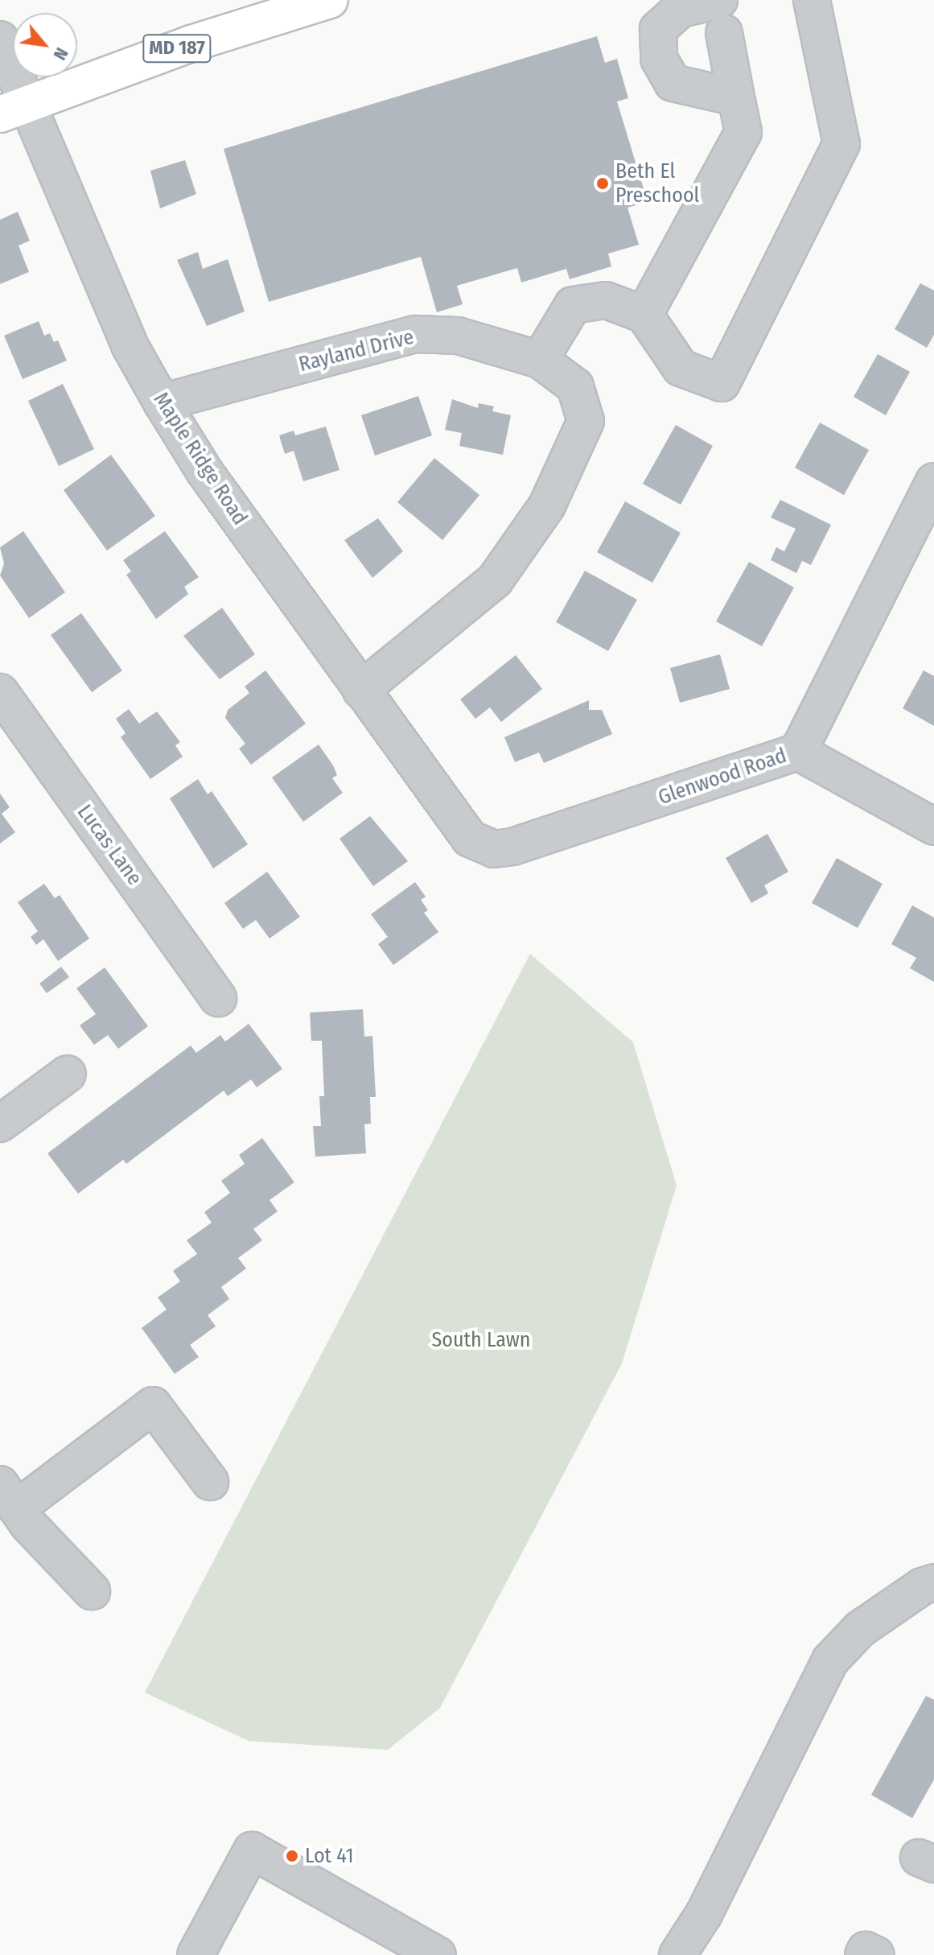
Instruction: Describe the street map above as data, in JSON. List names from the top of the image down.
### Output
{
  "streets": {
    "main road": ["MD 187"],
    "street": [
      "Rayland Drive",
      "Maple Ridge Road",
      "Glenwood Road",
      "Lucas Lane"
    ]
  },
  "crossings": [
    ["MD 187", "Maple Ridge Road"],
    ["Rayland Drive", "Maple Ridge Road"],
    ["Maple Ridge Road", "Glenwood Road"]
  ],
  "parks": ["South Lawn"],
  "places": ["Beth El Preschool", "Lot 41"],
  "north": "bottom right"
}
